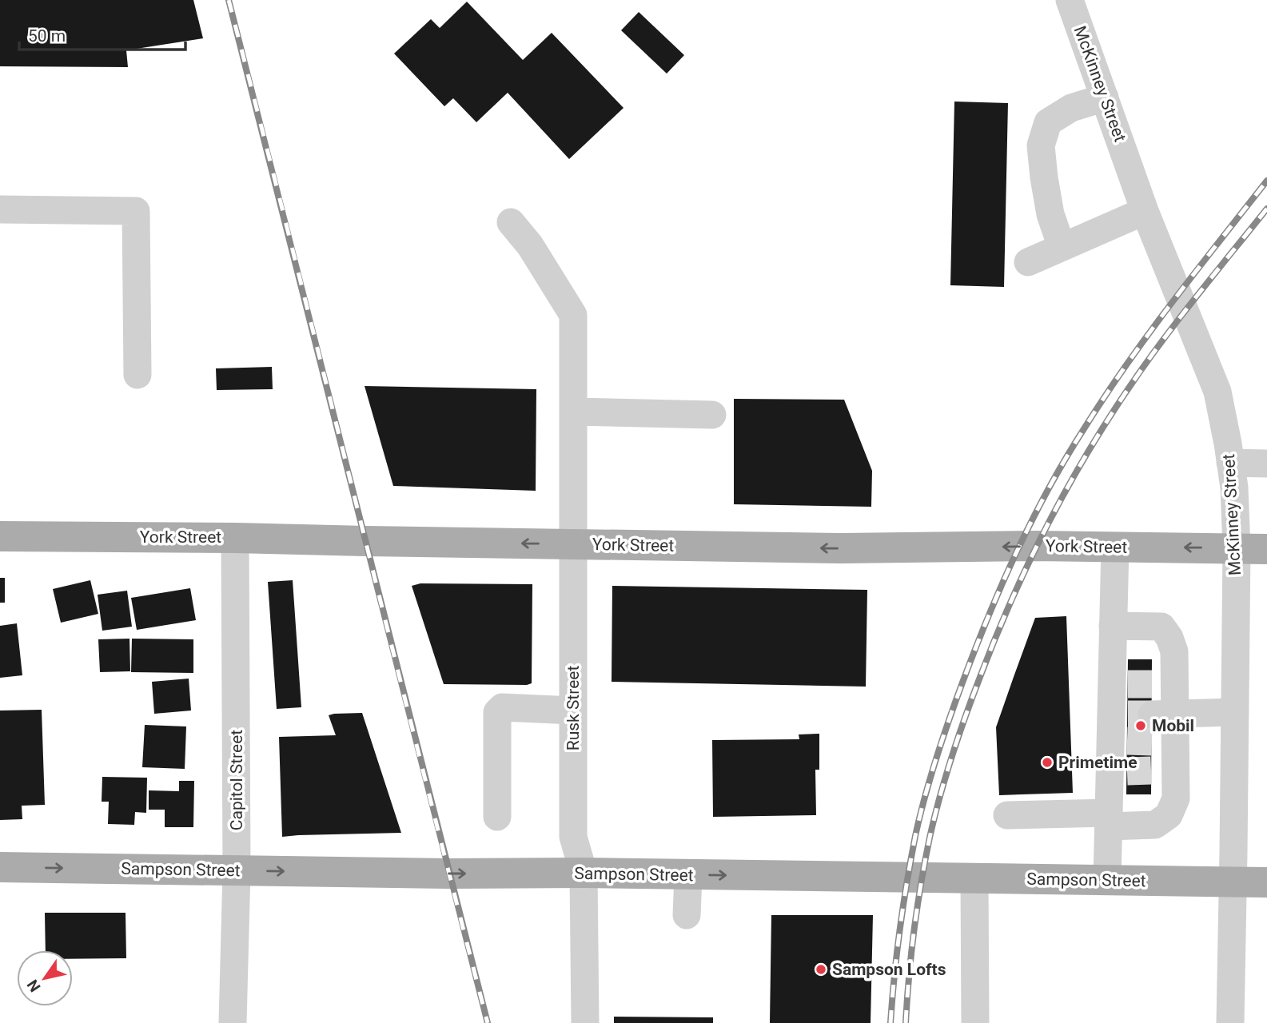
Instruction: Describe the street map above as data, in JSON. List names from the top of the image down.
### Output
{
  "streets": {
    "main road": ["York Street", "Sampson Street"],
    "street": ["McKinney Street", "Rusk Street", "Capitol Street"]
  },
  "crossings": [
    ["McKinney Street", "York Street"],
    ["McKinney Street", "Sampson Street"],
    ["York Street", "Rusk Street"],
    ["York Street", "Capitol Street"],
    ["Rusk Street", "Sampson Street"],
    ["Capitol Street", "Sampson Street"]
  ],
  "one_way": ["York Street", "Sampson Street"],
  "places": ["Mobil", "Primetime", "Sampson Lofts"],
  "scale_bar": "50 m",
  "north": "bottom left"
}
